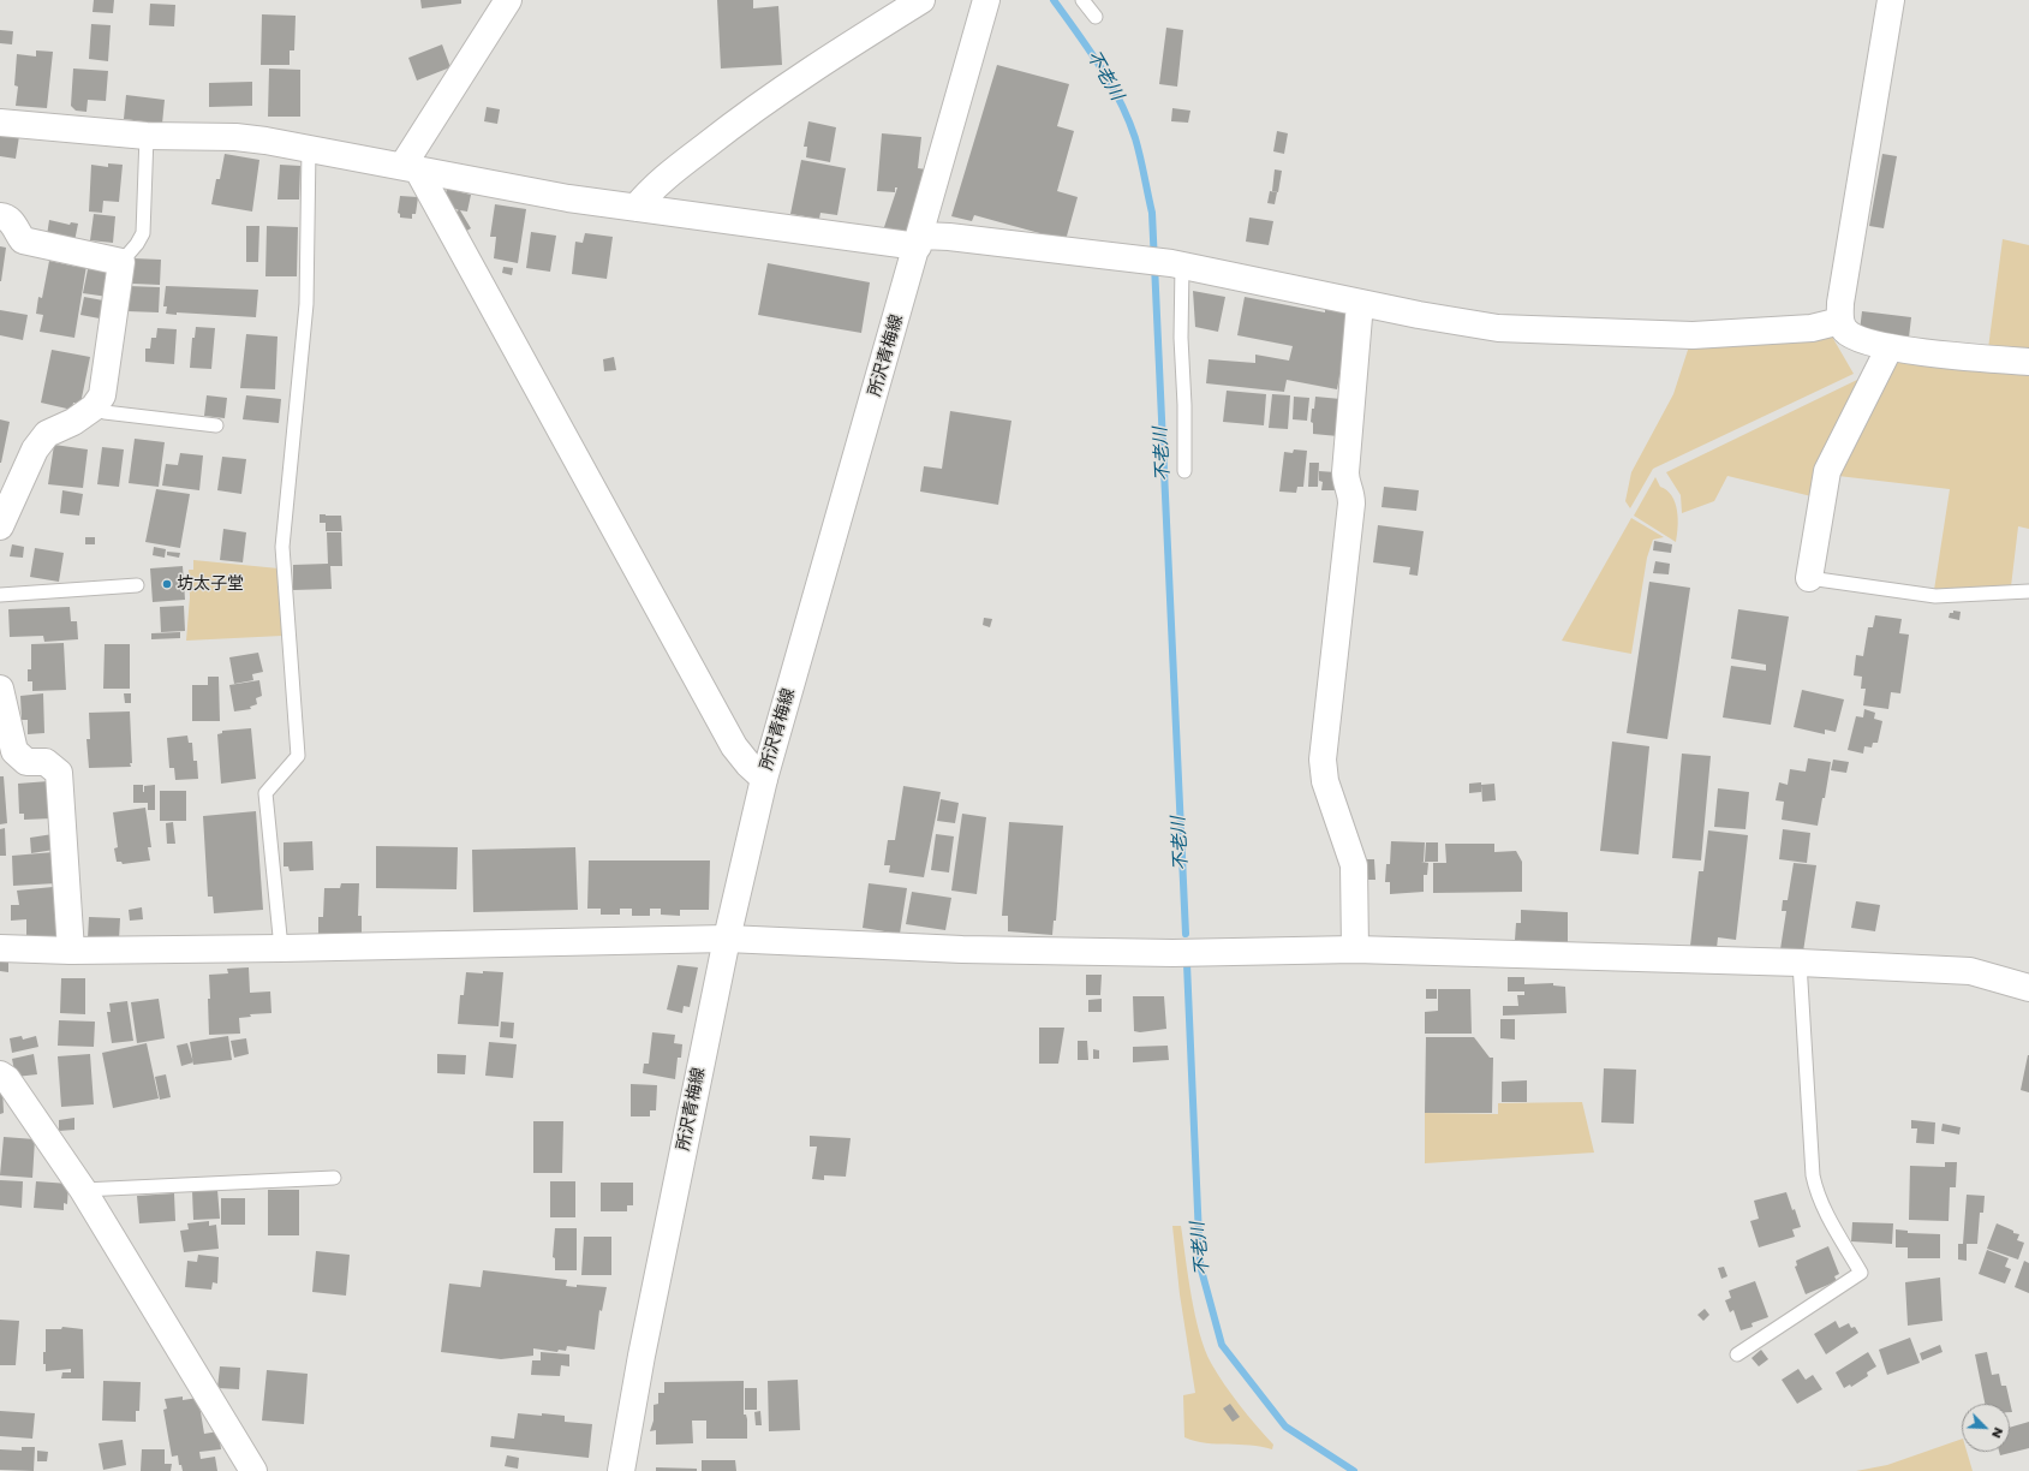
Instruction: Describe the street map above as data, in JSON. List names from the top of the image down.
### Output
{
  "streets": {
    "street": ["所沢青梅線"]
  },
  "water": ["不老川"],
  "places": ["坊太子堂"],
  "north": "bottom right"
}
